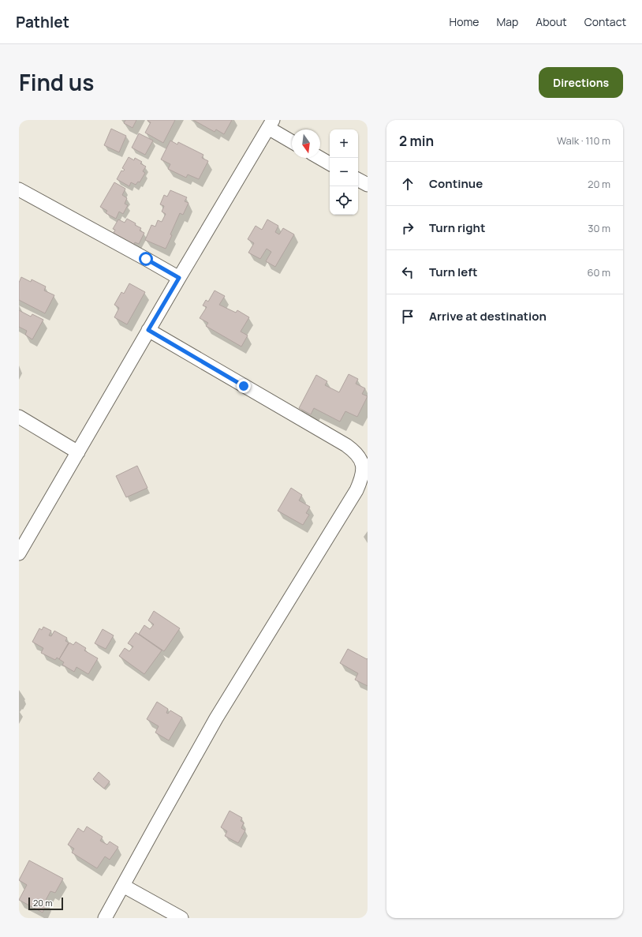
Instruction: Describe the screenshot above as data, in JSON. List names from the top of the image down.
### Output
{
  "scale_bar": "20 m",
  "north": "bottom",
  "page": {
    "header": "Pathlet",
    "nav": [
      "Home",
      "Map",
      "About",
      "Contact"
    ],
    "title": "Find us",
    "buttons": "Directions",
    "heading": ["2 min", "Walk · 110 m"],
    "map_buttons": ["+", "−"],
    "list": [
      ["Continue", "20 m"],
      ["Turn right", "30 m"],
      ["Turn left", "60 m"],
      "Arrive at destination"
    ],
    "scale": "20 m"
  }
}
